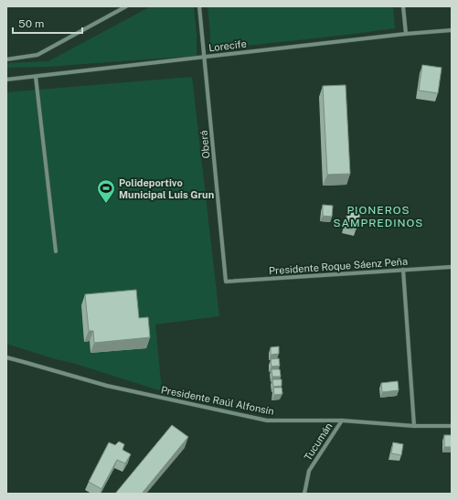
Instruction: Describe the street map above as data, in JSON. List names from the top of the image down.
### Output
{
  "streets": {
    "street": [
      "Lorecife",
      "Oberá",
      "Presidente Roque Sáenz Peña",
      "Presidente Raúl Alfonsín",
      "Tucumán"
    ]
  },
  "crossings": [
    ["Lorecife", "Oberá"],
    ["Oberá", "Presidente Roque Sáenz Peña"],
    ["Presidente Raúl Alfonsín", "Tucumán"]
  ],
  "districts": ["PIONEROS SAMPREDINOS"],
  "places": {
    "sports": ["Polideportivo Municipal Luis Grun"]
  },
  "scale_bar": "50 m"
}
